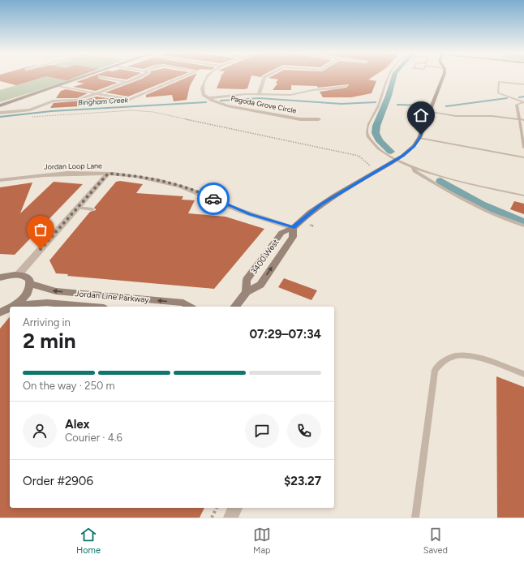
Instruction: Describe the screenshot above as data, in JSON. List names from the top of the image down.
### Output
{
  "streets": {
    "street": [
      "Pagoda Grove Circle",
      "Jordan Loop Lane",
      "3400 West",
      "Jordan Line Parkway"
    ]
  },
  "crossings": [
    ["Jordan Loop Lane", "3400 West"]
  ],
  "water": ["Bingham Creek"],
  "page": {
    "heading": ["2 min", "Arriving in", "07:29–07:34"],
    "panel": [
      "Alex",
      "Courier · 4.6",
      "Order #2906",
      "$23.27"
    ],
    "bar": "On the way · 250 m",
    "tabs": ["Home", "Map", "Saved"]
  }
}
